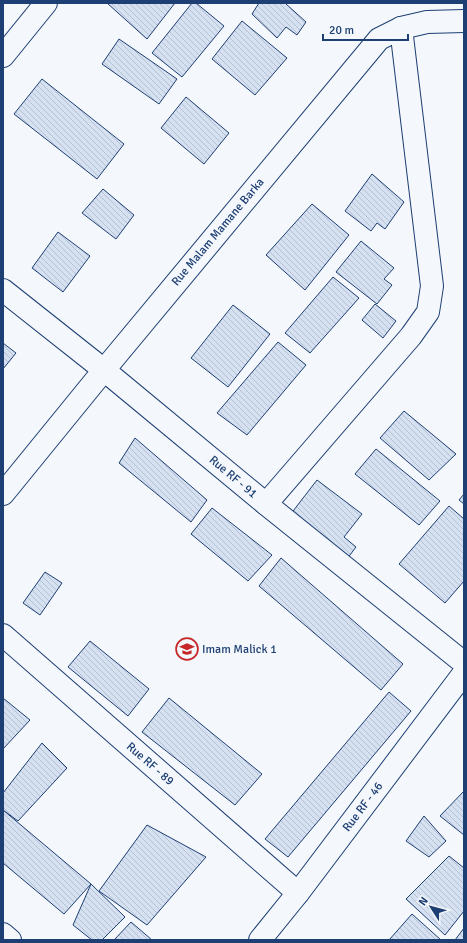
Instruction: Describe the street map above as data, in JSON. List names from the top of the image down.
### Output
{
  "streets": {
    "street": [
      "Rue Malam Mamane Barka",
      "Rue RF - 91",
      "Rue RF - 89",
      "Rue RF - 46"
    ]
  },
  "crossings": [
    ["Rue Malam Mamane Barka", "Rue RF - 91"],
    ["Rue RF - 89", "Rue RF - 46"]
  ],
  "places": {
    "school or university": ["Imam Malick 1"]
  },
  "scale_bar": "20 m",
  "north": "top left"
}
